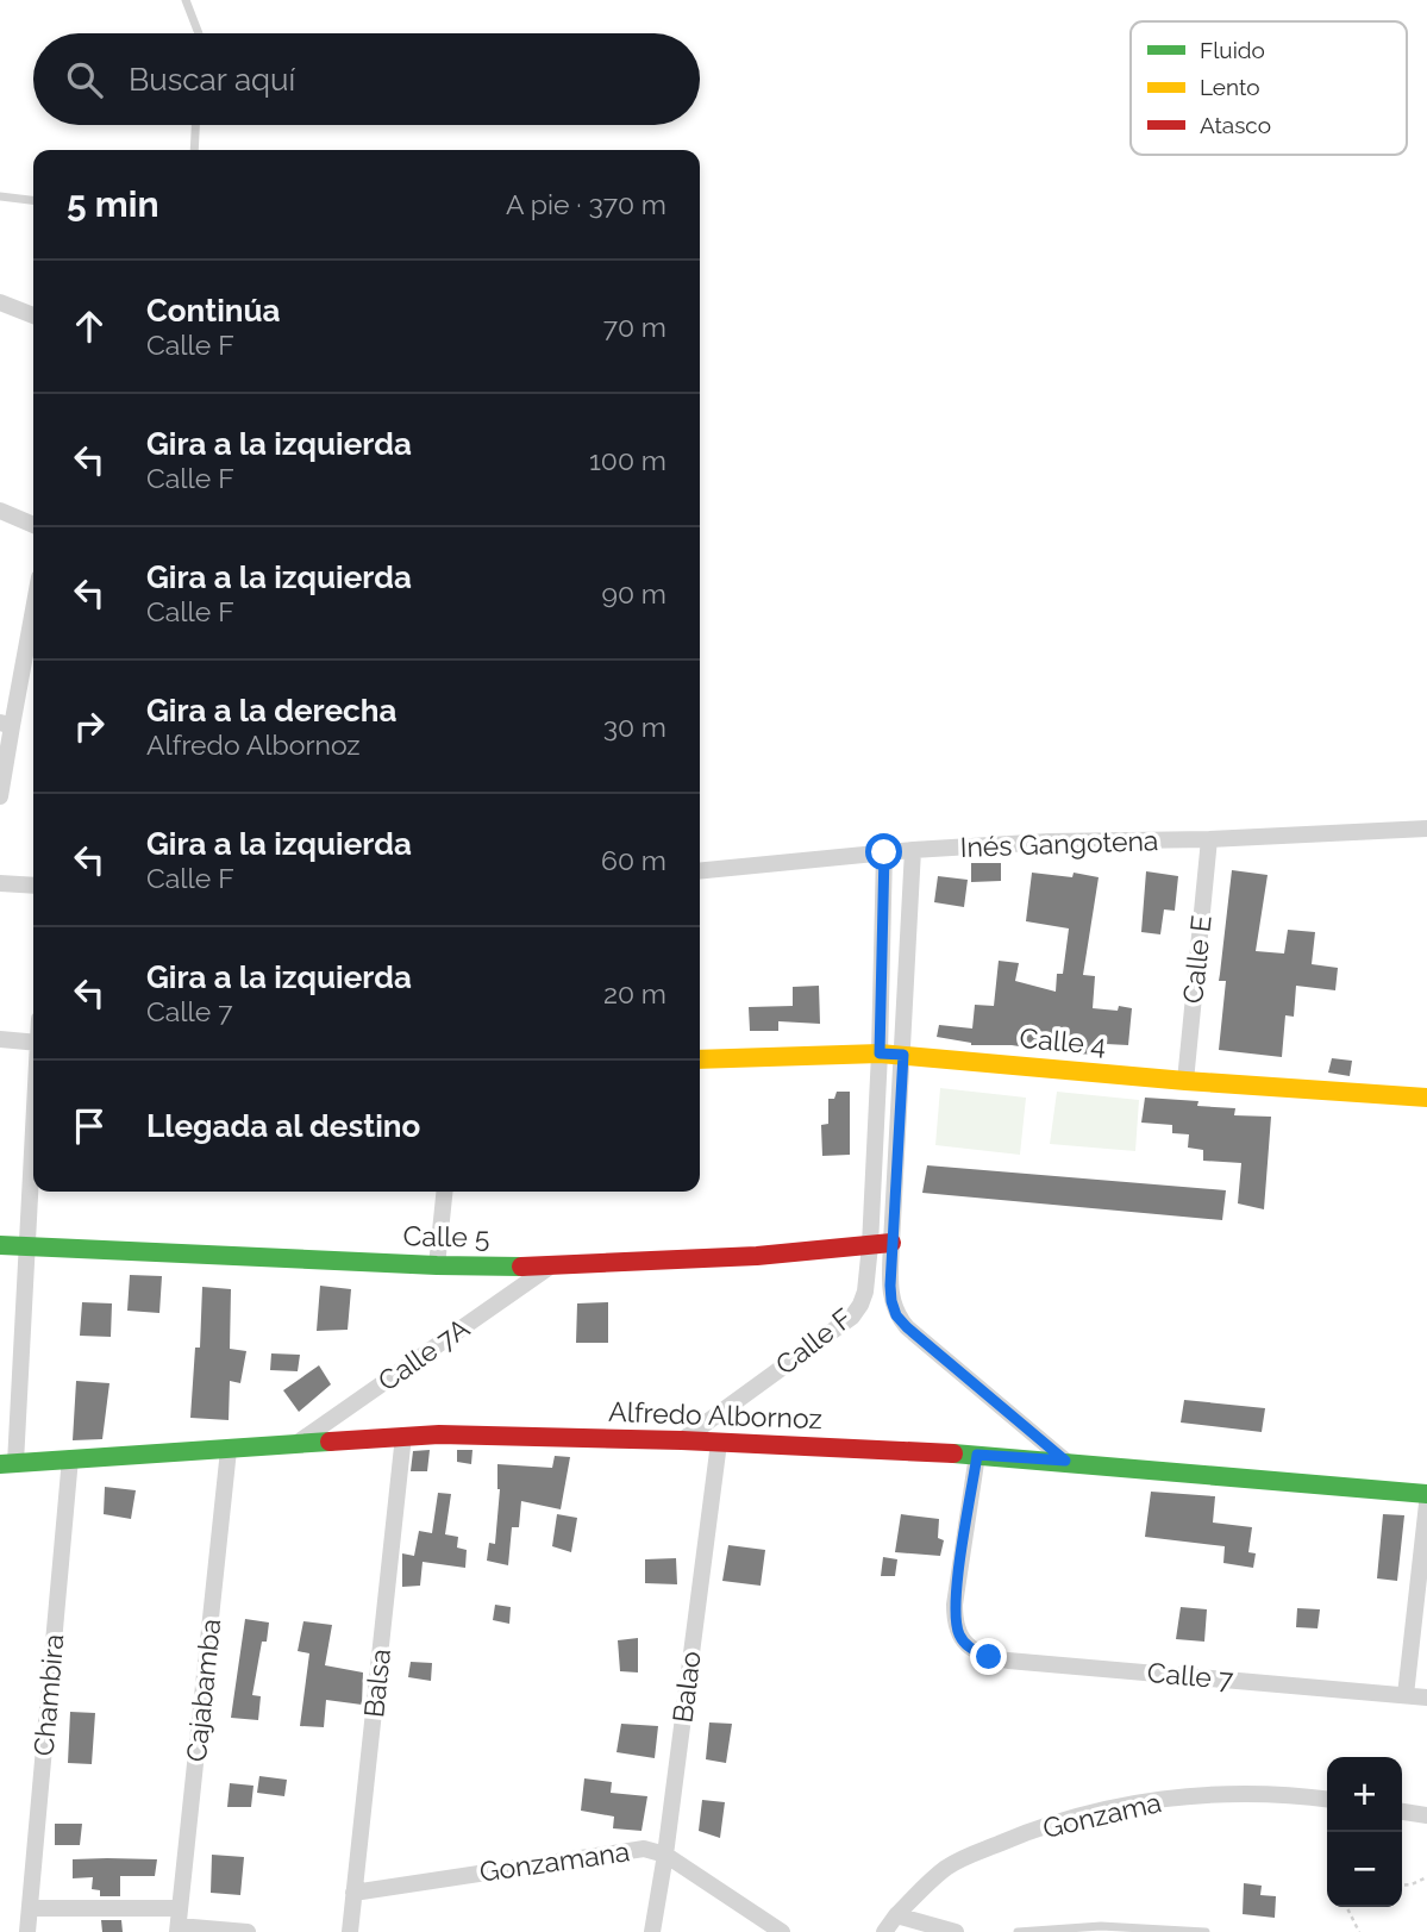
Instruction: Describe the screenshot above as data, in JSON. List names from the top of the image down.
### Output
{
  "streets": {
    "street": [
      "Inés Gangotena",
      "Calle E",
      "Calle 4",
      "Calle 5",
      "Calle F",
      "Calle 7A",
      "Alfredo Albornoz",
      "Calle 7",
      "Balsa",
      "Balao",
      "Cajabamba",
      "Chambira",
      "Gonzama",
      "Gonzamana"
    ]
  },
  "crossings": [
    ["Inés Gangotena", "Calle E"],
    ["Inés Gangotena", "Calle F"],
    ["Calle E", "Calle 4"],
    ["Calle 4", "Calle F"],
    ["Calle 5", "Calle F"],
    ["Calle 5", "Calle 7A"],
    ["Calle F", "Alfredo Albornoz"],
    ["Calle 7A", "Alfredo Albornoz"],
    ["Alfredo Albornoz", "Calle 7"],
    ["Alfredo Albornoz", "Balsa"],
    ["Alfredo Albornoz", "Balao"],
    ["Alfredo Albornoz", "Cajabamba"],
    ["Alfredo Albornoz", "Chambira"],
    ["Balsa", "Gonzamana"],
    ["Balao", "Gonzamana"]
  ],
  "legend": ["Fluido", "Lento", "Atasco"],
  "page": {
    "search": "Buscar aquí",
    "heading": ["5 min", "A pie · 370 m"],
    "list": [
      ["Continúa", "Calle F", "70 m"],
      ["Gira a la izquierda", "Calle F", "100 m"],
      ["Gira a la izquierda", "Calle F", "90 m"],
      ["Gira a la derecha", "Alfredo Albornoz", "30 m"],
      ["Gira a la izquierda", "Calle F", "60 m"],
      ["Gira a la izquierda", "Calle 7", "20 m"],
      "Llegada al destino"
    ],
    "map_buttons": ["+", "−"]
  }
}
